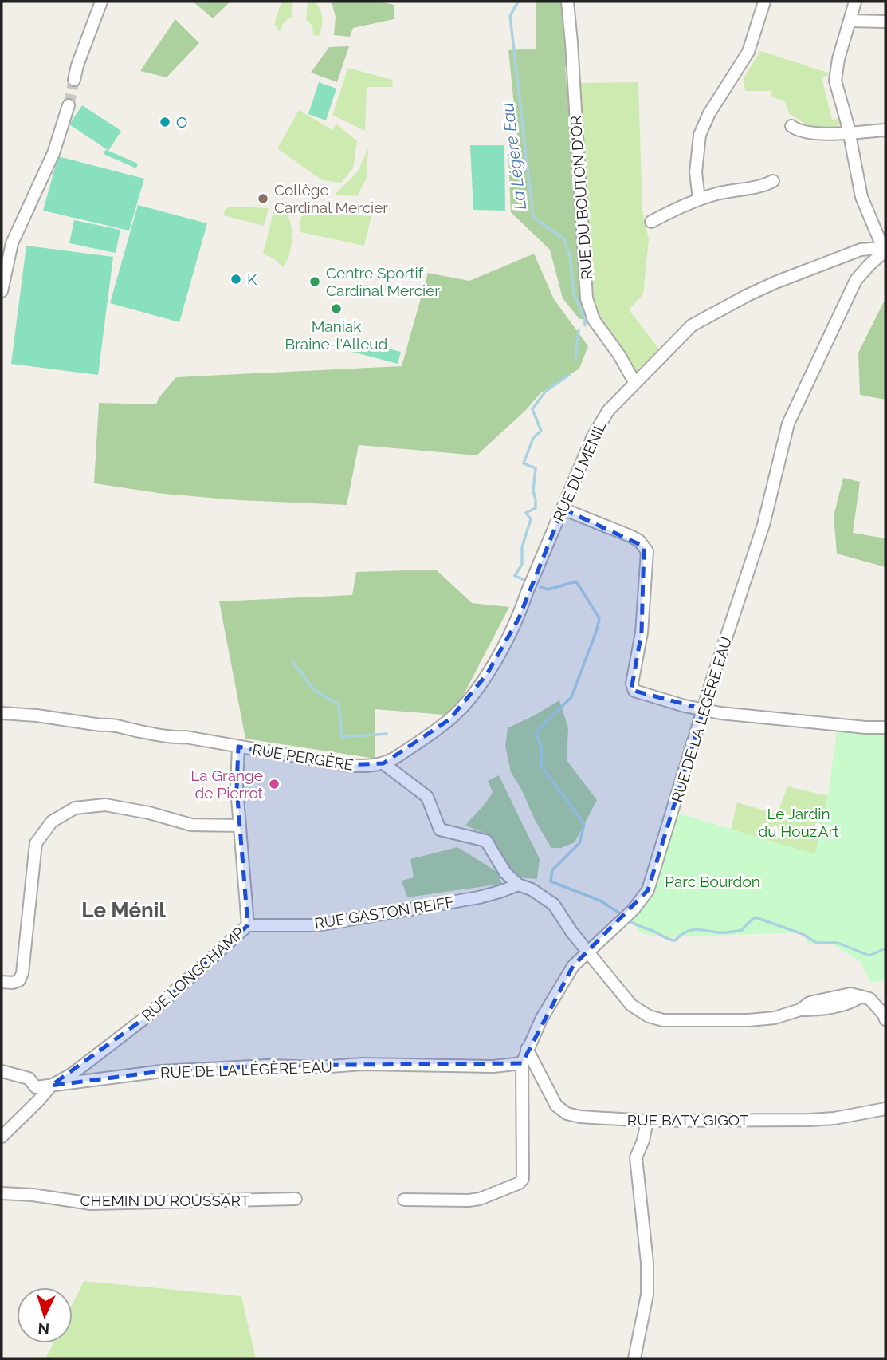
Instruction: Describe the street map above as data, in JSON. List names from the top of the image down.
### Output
{
  "streets": {
    "street": [
      "RUE DU BOUTON D'OR",
      "RUE DU MÉNIL",
      "RUE DE LA LÉGÈRE EAU",
      "RUE PERGÈRE",
      "RUE GASTON REIFF",
      "RUE LONGCHAMP",
      "RUE BATY GIGOT",
      "CHEMIN DU ROUSSART"
    ]
  },
  "crossings": [
    ["RUE DU BOUTON D'OR", "RUE DU MÉNIL"],
    ["RUE DU MÉNIL", "RUE DE LA LÉGÈRE EAU"],
    ["RUE DU MÉNIL", "RUE PERGÈRE"],
    ["RUE DE LA LÉGÈRE EAU", "RUE LONGCHAMP"],
    ["RUE DE LA LÉGÈRE EAU", "RUE BATY GIGOT"],
    ["RUE PERGÈRE", "RUE LONGCHAMP"],
    ["RUE GASTON REIFF", "RUE LONGCHAMP"]
  ],
  "districts": ["Le Ménil"],
  "water": ["La Légère Eau"],
  "parks": ["Le Jardin du Houz’Art", "Parc Bourdon"],
  "places": [
    "O",
    "Collège Cardinal Mercier",
    "K",
    "Centre Sportif Cardinal Mercier",
    "Maniak Braine-l'Alleud",
    "La Grange de Pierrot"
  ],
  "north": "bottom"
}
